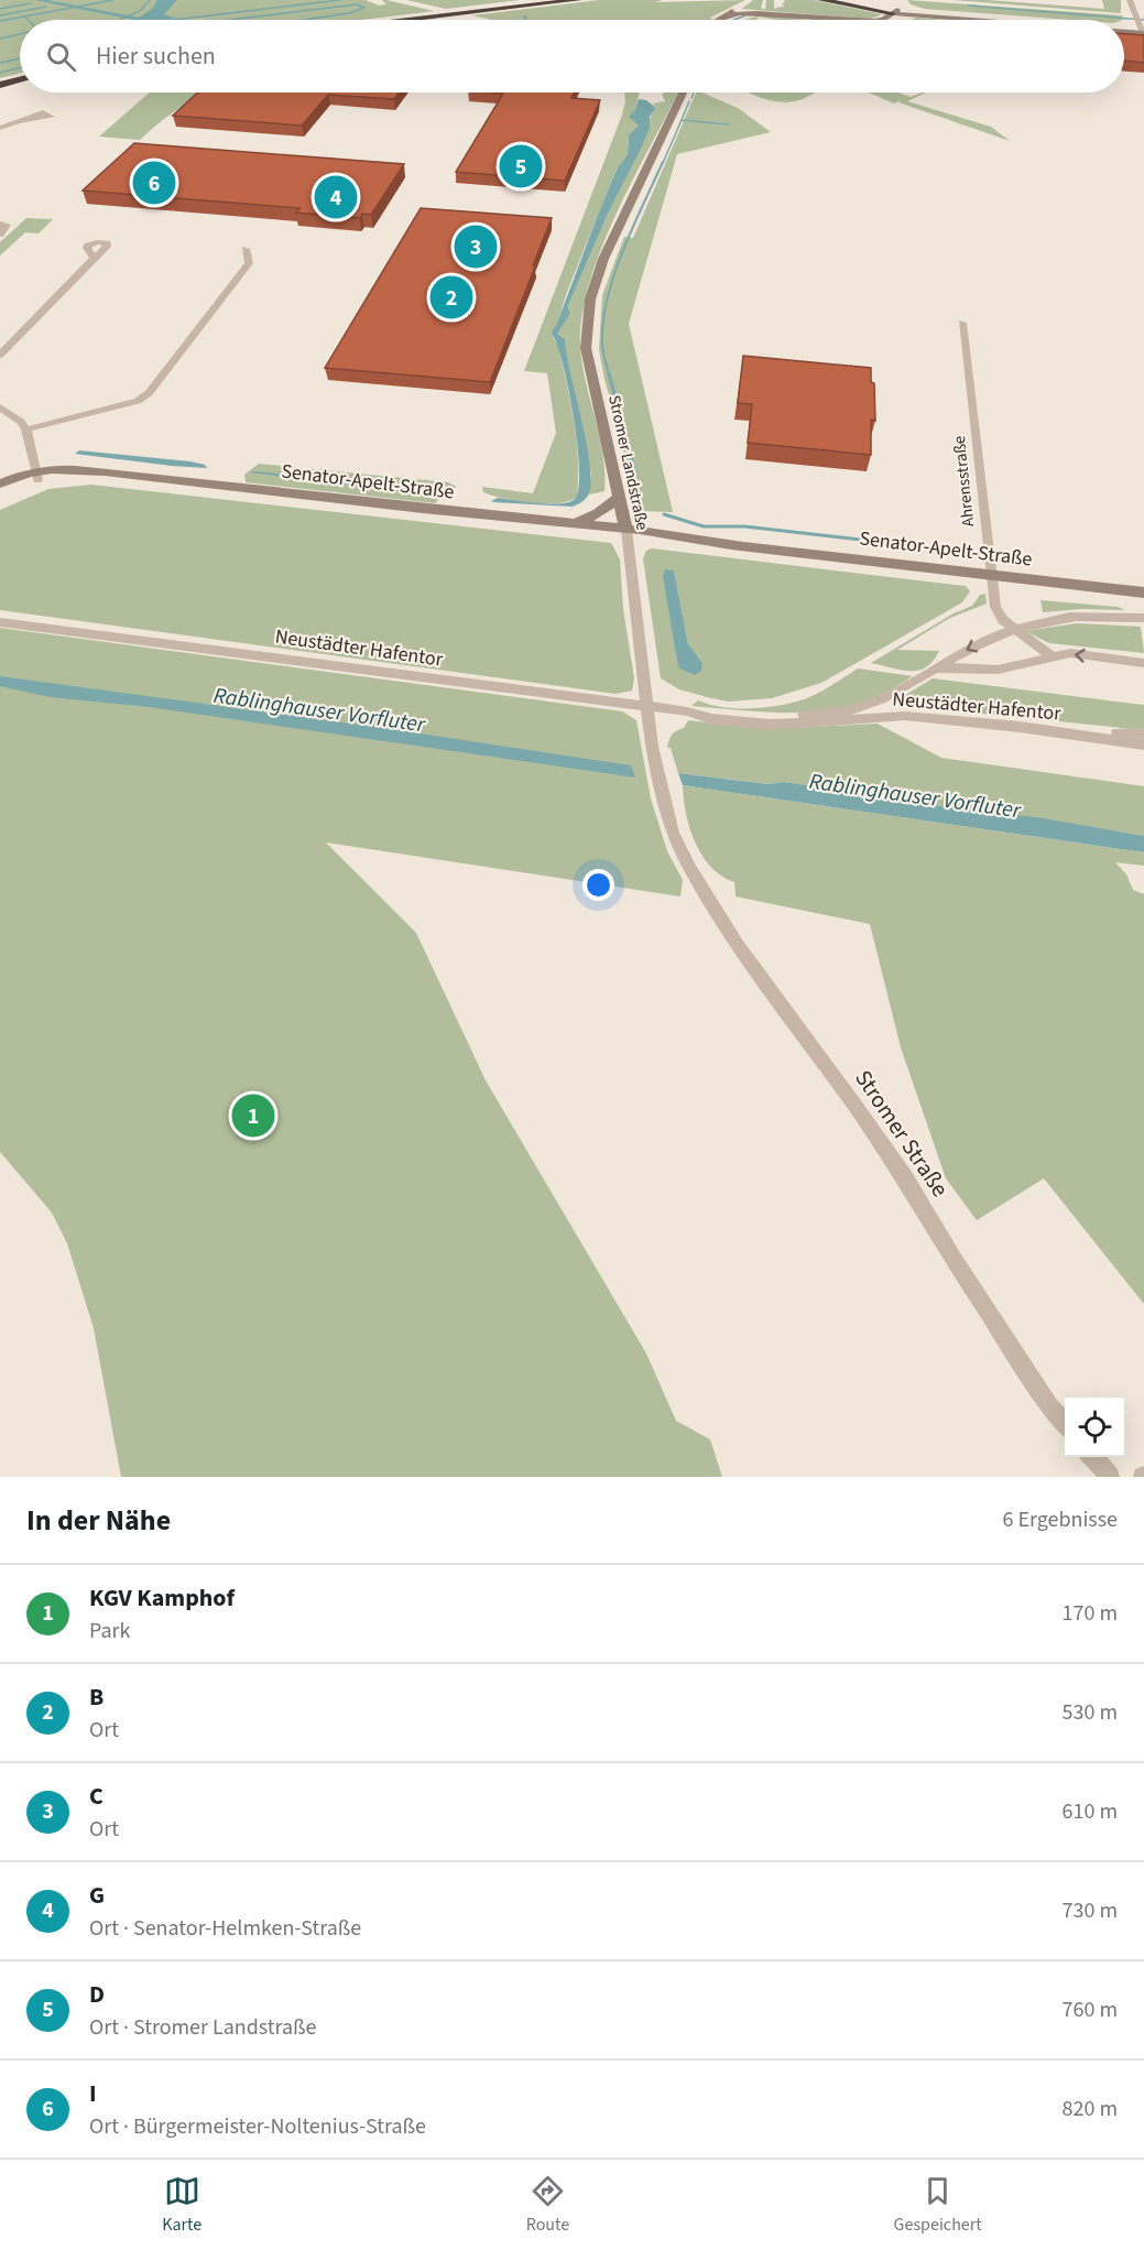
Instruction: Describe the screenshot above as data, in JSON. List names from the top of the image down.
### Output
{
  "streets": {
    "street": [
      "Stromer Landstraße",
      "Senator-Apelt-Straße",
      "Ahrensstraße",
      "Neustädter Hafentor",
      "Stromer Straße"
    ]
  },
  "crossings": [
    ["Stromer Landstraße", "Senator-Apelt-Straße"],
    ["Stromer Landstraße", "Neustädter Hafentor"],
    ["Stromer Landstraße", "Stromer Straße"],
    ["Senator-Apelt-Straße", "Ahrensstraße"],
    ["Ahrensstraße", "Neustädter Hafentor"]
  ],
  "water": ["Rablinghauser Vorfluter"],
  "page": {
    "search": "Hier suchen",
    "pins": [
      "5",
      "6",
      "4",
      "3",
      "2",
      "1"
    ],
    "heading": ["In der Nähe", "6 Ergebnisse"],
    "list": [
      {
        "mark": "1",
        "name": "KGV Kamphof",
        "note": "Park",
        "value": "170 m"
      },
      {
        "mark": "2",
        "name": "B",
        "note": "Ort",
        "value": "530 m"
      },
      {
        "mark": "3",
        "name": "C",
        "note": "Ort",
        "value": "610 m"
      },
      {
        "mark": "4",
        "name": "G",
        "note": "Ort · Senator-Helmken-Straße",
        "value": "730 m"
      },
      {
        "mark": "5",
        "name": "D",
        "note": "Ort · Stromer Landstraße",
        "value": "760 m"
      },
      {
        "mark": "6",
        "name": "I",
        "note": "Ort · Bürgermeister-Noltenius-Straße",
        "value": "820 m"
      }
    ],
    "nav": ["Karte", "Route", "Gespeichert"]
  }
}
